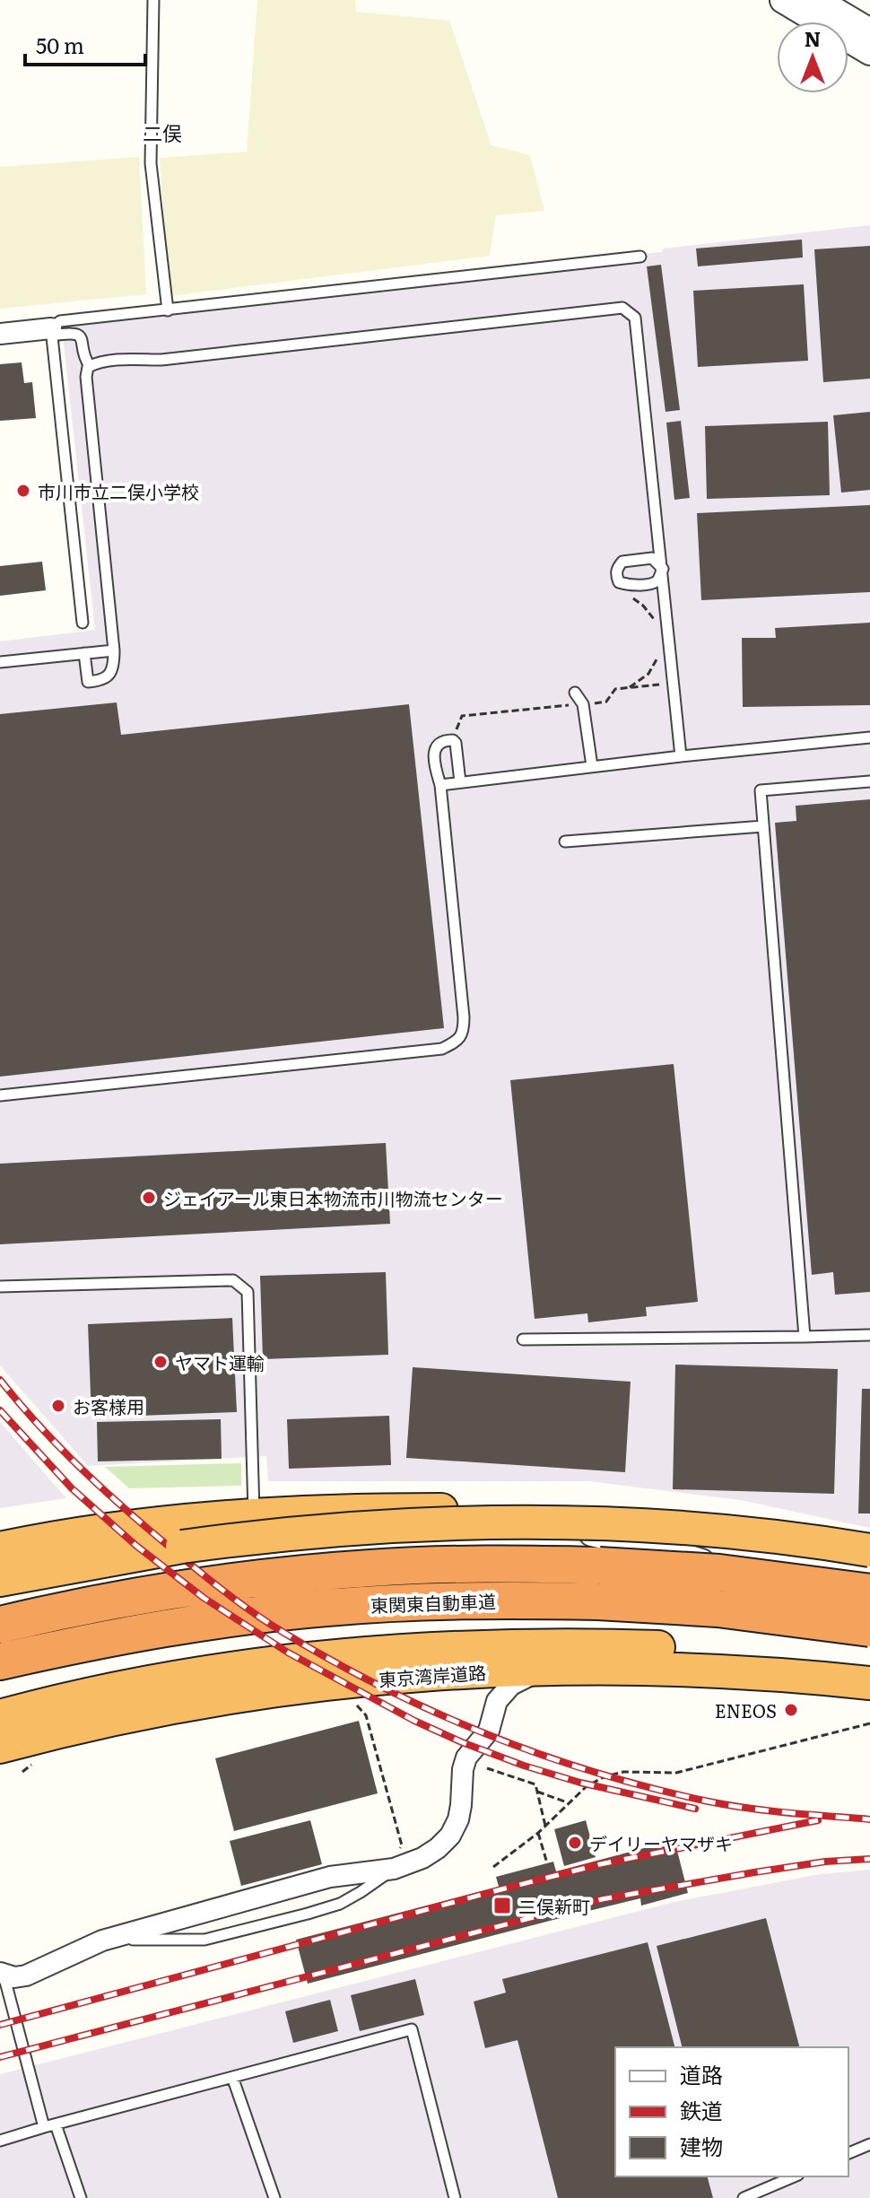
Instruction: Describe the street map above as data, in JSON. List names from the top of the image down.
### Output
{
  "streets": {
    "highway": ["東関東自動車道", "東京湾岸道路"]
  },
  "districts": ["二俣"],
  "places": {
    "other": [
      "市川市立二俣小学校",
      "ジェイアール東日本物流市川物流センター",
      "ヤマト運輸",
      "お客様用",
      "ENEOS",
      "デイリーヤマザキ"
    ],
    "transit": ["二俣新町"]
  },
  "legend": ["道路", "鉄道", "建物"],
  "scale_bar": "50 m",
  "north": "top"
}
